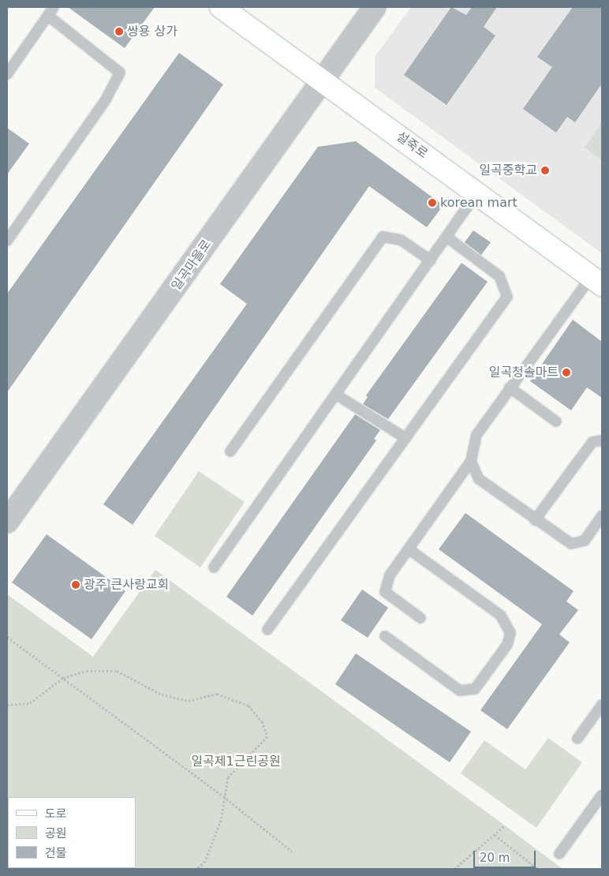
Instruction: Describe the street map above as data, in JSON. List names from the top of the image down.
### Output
{
  "streets": {
    "main road": ["설죽로"],
    "street": ["일곡마을로"]
  },
  "crossings": [
    ["설죽로", "일곡마을로"]
  ],
  "parks": ["일곡제1근린공원"],
  "places": [
    "쌍용 상가",
    "일곡중학교",
    "korean mart",
    "일곡청솔마트",
    "광주 큰사랑교회"
  ],
  "legend": ["도로", "공원", "건물"],
  "scale_bar": "20 m"
}
